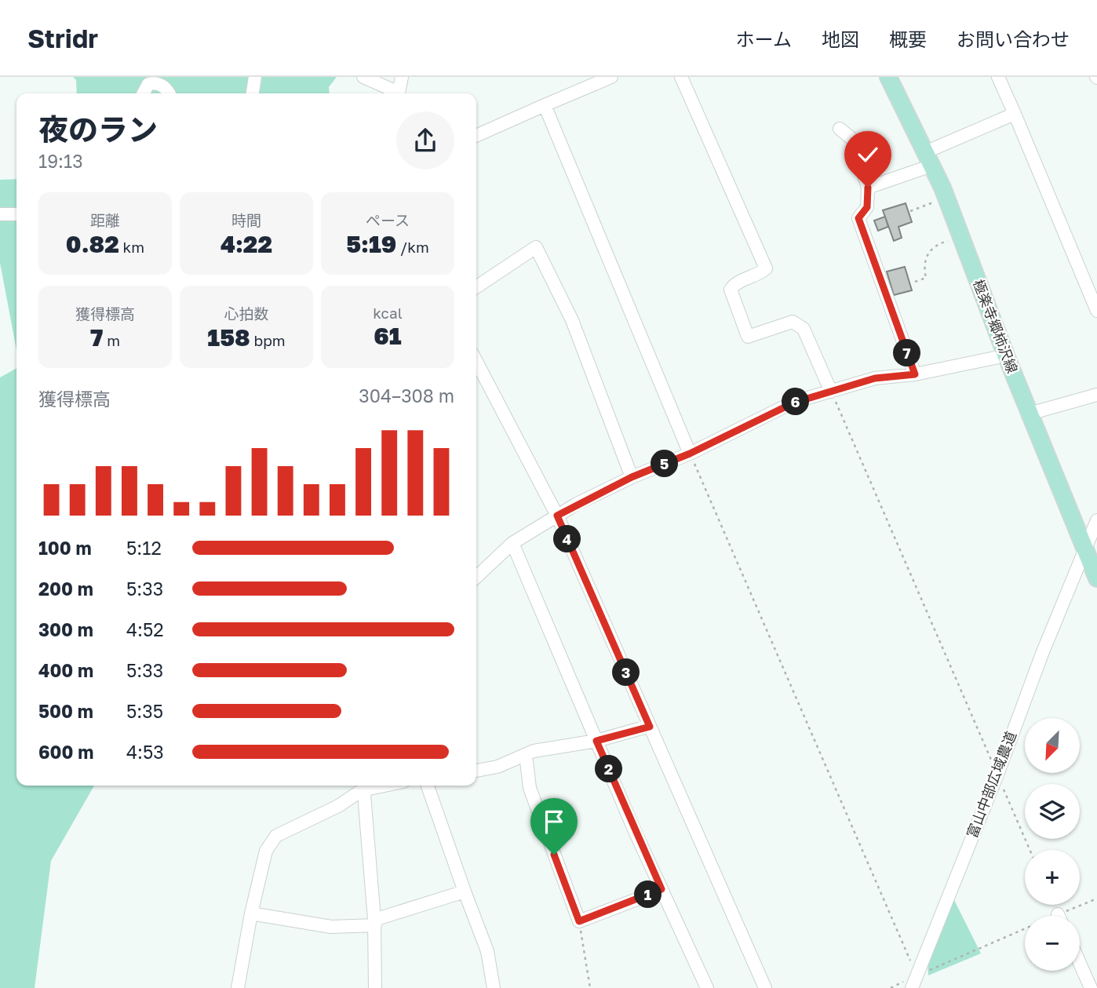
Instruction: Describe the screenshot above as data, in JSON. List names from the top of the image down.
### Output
{
  "streets": {
    "main road": ["極楽寺郷柿沢線"],
    "street": ["富山中部広域農道"]
  },
  "crossings": [
    ["極楽寺郷柿沢線", "富山中部広域農道"]
  ],
  "north": "bottom left",
  "page": {
    "header": "Stridr",
    "nav": [
      "ホーム",
      "地図",
      "概要",
      "お問い合わせ"
    ],
    "heading": ["夜のラン", "19:13"],
    "stats": [
      ["距離", "0.82 km"],
      ["時間", "4:22"],
      ["ペース", "5:19 /km"],
      ["獲得標高", "7 m"],
      ["心拍数", "158 bpm"],
      ["kcal", "61"]
    ],
    "pins": [
      "7",
      "6",
      "5",
      "4",
      "3",
      "2",
      "1"
    ],
    "chart": ["獲得標高", "304–308 m"],
    "list": [
      {
        "name": "100 m",
        "note": "5:12"
      },
      {
        "name": "200 m",
        "note": "5:33"
      },
      {
        "name": "300 m",
        "note": "4:52"
      },
      {
        "name": "400 m",
        "note": "5:33"
      },
      {
        "name": "500 m",
        "note": "5:35"
      },
      {
        "name": "600 m",
        "note": "4:53"
      }
    ],
    "map_buttons": ["+", "−"]
  }
}
